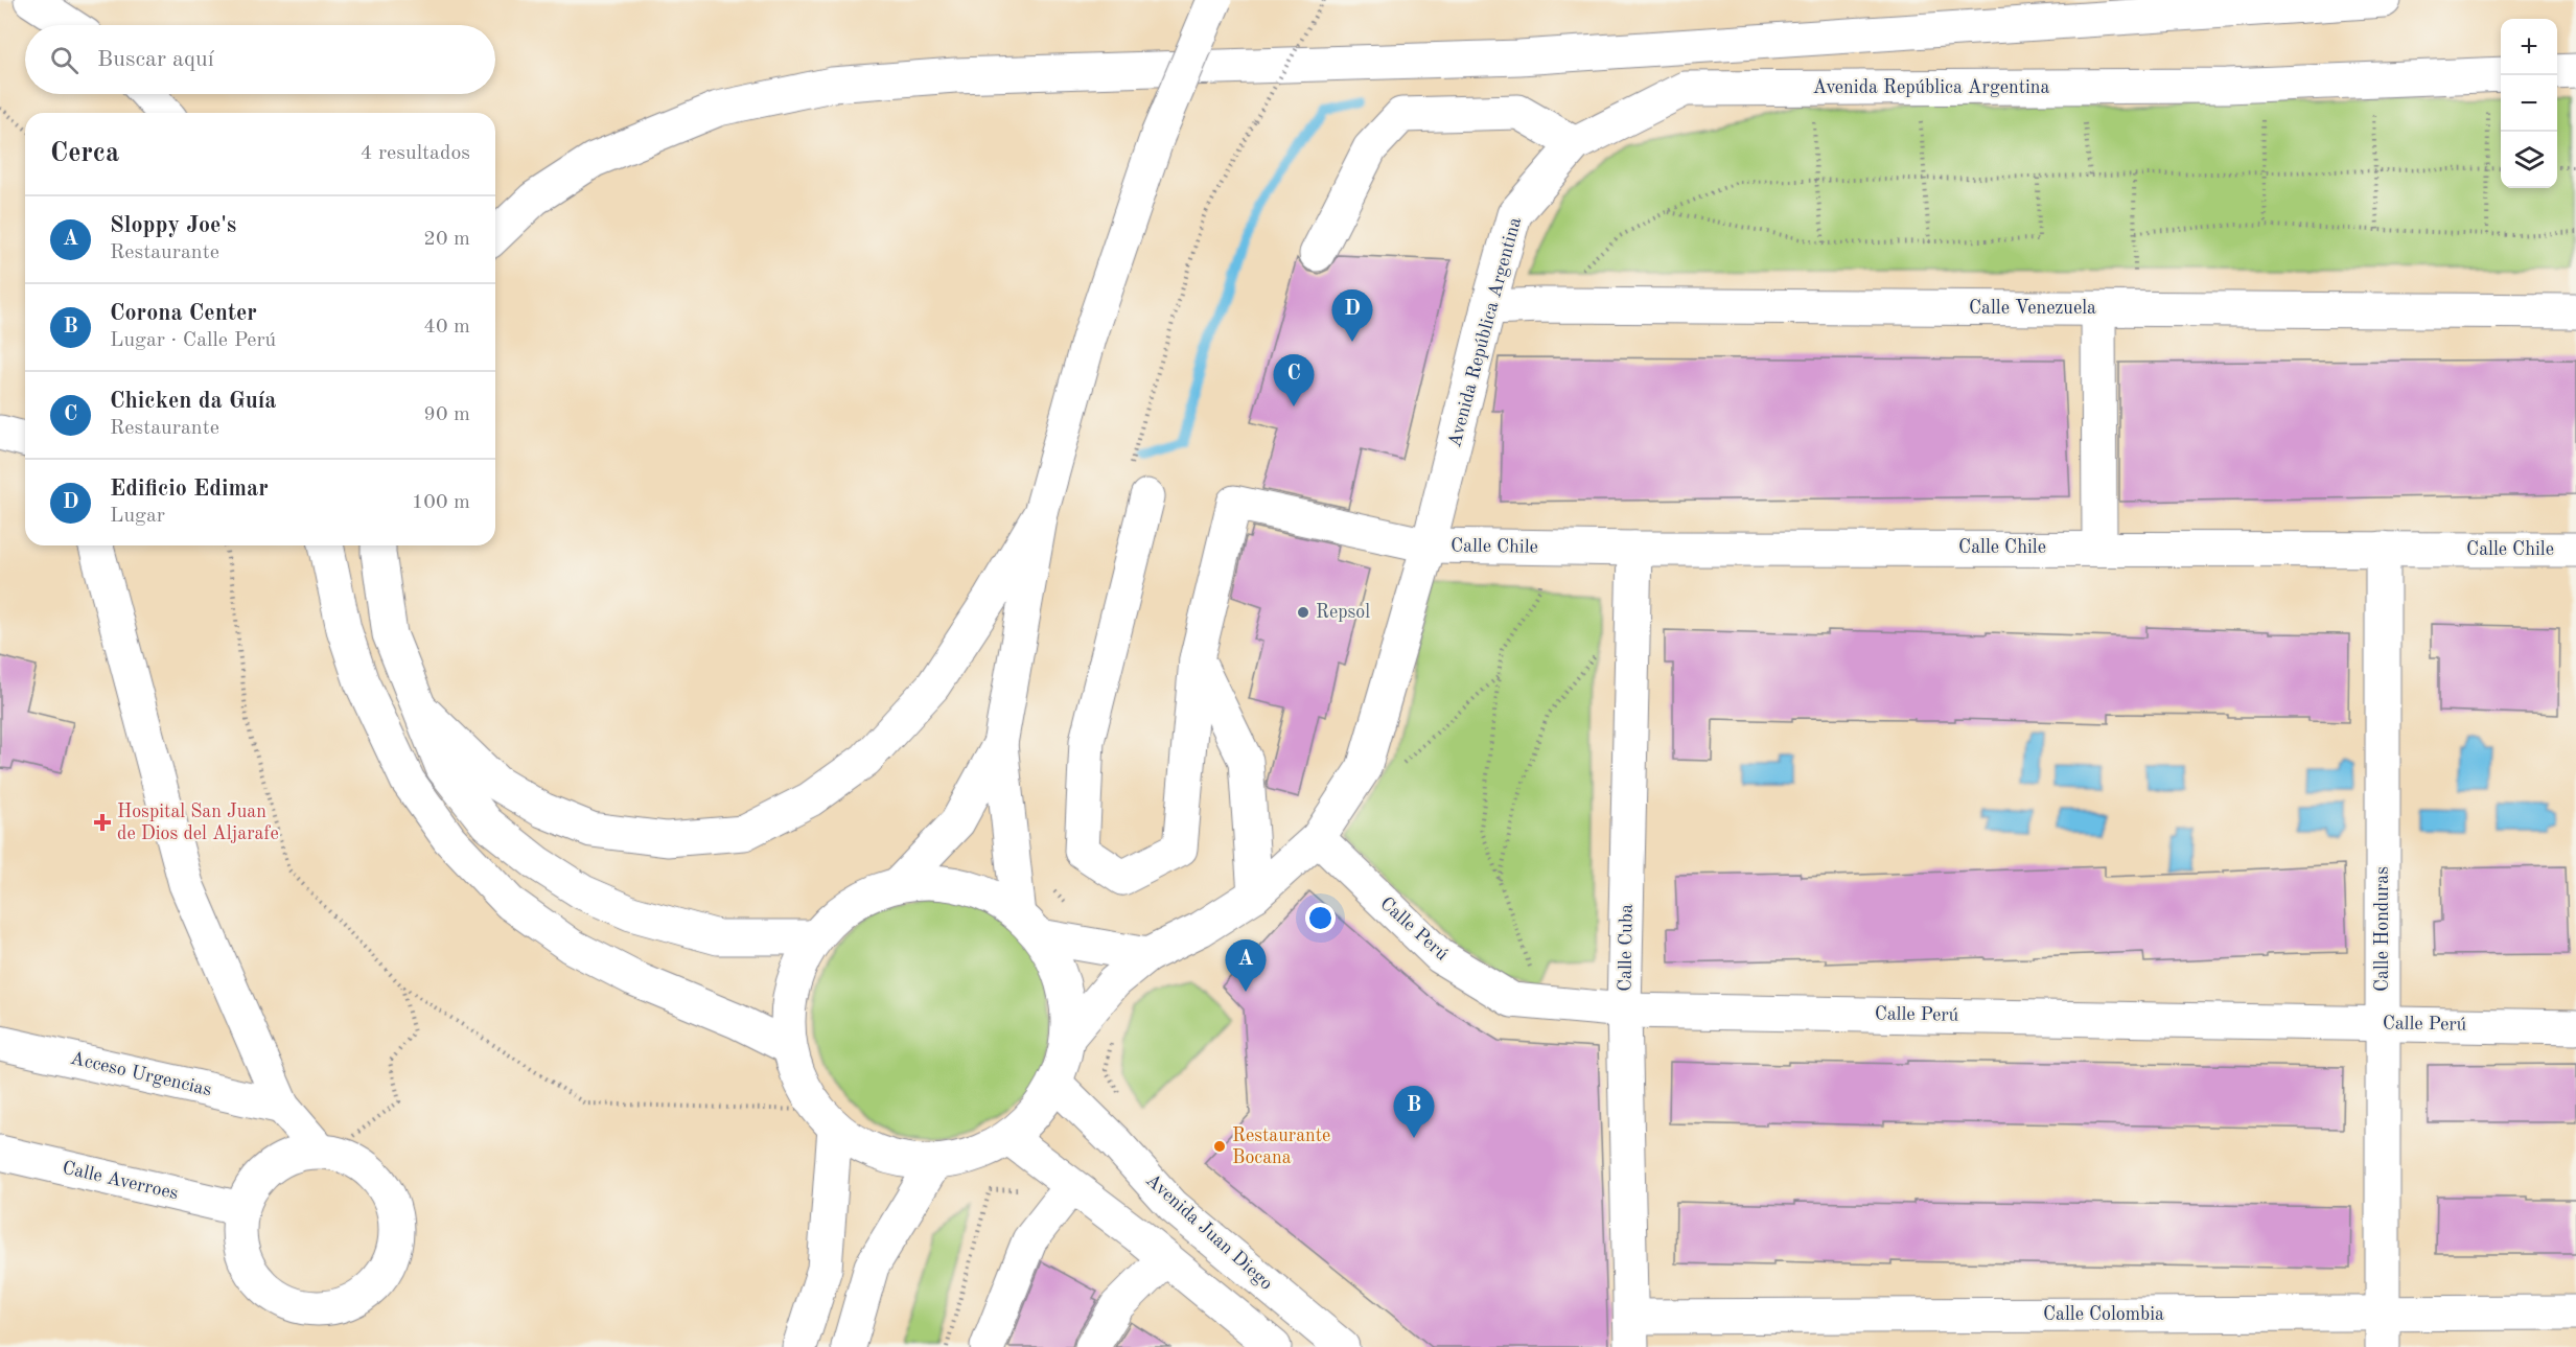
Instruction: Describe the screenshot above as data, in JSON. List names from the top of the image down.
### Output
{
  "streets": {
    "main road": [
      "Avenida República Argentina",
      "Calle Venezuela",
      "Calle Chile",
      "Calle Perú",
      "Calle Honduras",
      "Calle Cuba",
      "Acceso Urgencias",
      "Calle Averroes",
      "Avenida Juan Diego",
      "Calle Colombia"
    ]
  },
  "crossings": [
    ["Avenida República Argentina", "Calle Venezuela"],
    ["Avenida República Argentina", "Calle Chile"],
    ["Avenida República Argentina", "Calle Perú"],
    ["Calle Chile", "Calle Honduras"],
    ["Calle Chile", "Calle Cuba"],
    ["Calle Perú", "Calle Honduras"],
    ["Calle Perú", "Calle Cuba"],
    ["Calle Honduras", "Calle Colombia"],
    ["Calle Cuba", "Calle Colombia"]
  ],
  "places": {
    "other": ["Repsol", "Restaurante Bocana"],
    "health": ["Hospital San Juan de Dios del Aljarafe"]
  },
  "page": {
    "map_buttons": ["+", "−"],
    "search": "Buscar aquí",
    "heading": ["Cerca", "4 resultados"],
    "list": [
      {
        "mark": "A",
        "name": "Sloppy Joe's",
        "note": "Restaurante",
        "value": "20 m"
      },
      {
        "mark": "B",
        "name": "Corona Center",
        "note": "Lugar · Calle Perú",
        "value": "40 m"
      },
      {
        "mark": "C",
        "name": "Chicken da Guía",
        "note": "Restaurante",
        "value": "90 m"
      },
      {
        "mark": "D",
        "name": "Edificio Edimar",
        "note": "Lugar",
        "value": "100 m"
      }
    ],
    "pins": [
      "D",
      "C",
      "A",
      "B"
    ]
  }
}
